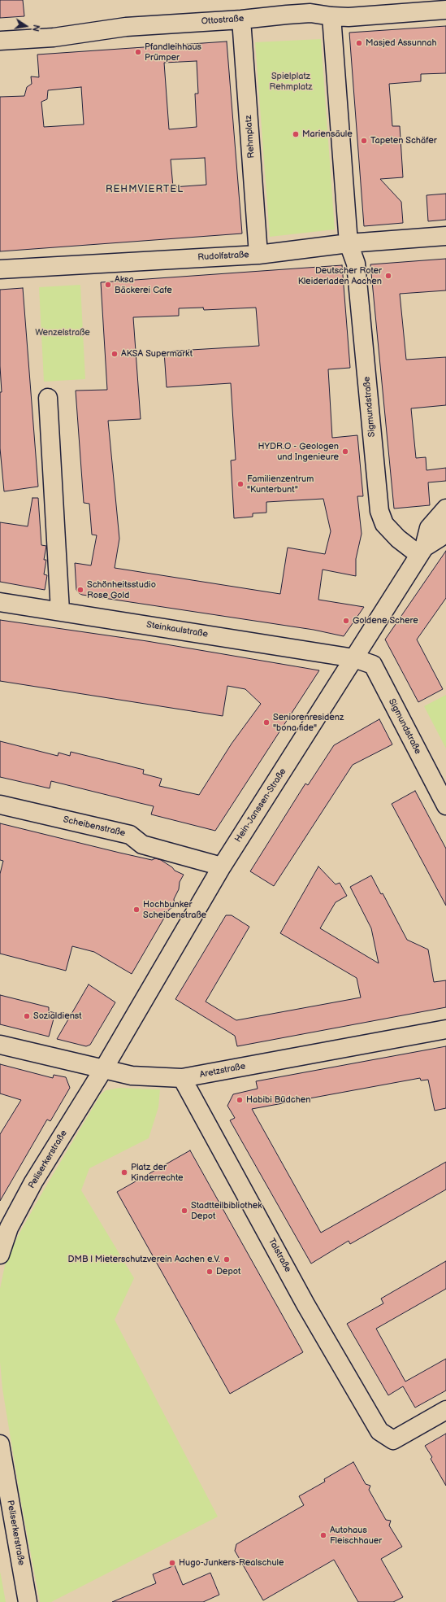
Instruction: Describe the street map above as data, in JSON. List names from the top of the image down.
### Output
{
  "streets": {
    "street": [
      "Ottostraße",
      "Rehmplatz",
      "Rudolfstraße",
      "Sigmundstraße",
      "Steinkaulstraße",
      "Hein-Janssen-Straße",
      "Scheibenstraße",
      "Aretzstraße",
      "Peliserkerstraße",
      "Talstraße"
    ]
  },
  "crossings": [
    ["Ottostraße", "Rehmplatz"],
    ["Rehmplatz", "Rudolfstraße"],
    ["Rudolfstraße", "Sigmundstraße"],
    ["Sigmundstraße", "Steinkaulstraße"],
    ["Sigmundstraße", "Hein-Janssen-Straße"],
    ["Steinkaulstraße", "Hein-Janssen-Straße"],
    ["Hein-Janssen-Straße", "Scheibenstraße"],
    ["Hein-Janssen-Straße", "Aretzstraße"],
    ["Hein-Janssen-Straße", "Peliserkerstraße"],
    ["Aretzstraße", "Peliserkerstraße"],
    ["Aretzstraße", "Talstraße"]
  ],
  "districts": ["REHMVIERTEL"],
  "parks": ["Spielplatz Rehmplatz", "Wenzelstraße"],
  "places": [
    "Masjed Assunnah",
    "Pfandleihhaus Prümper",
    "Mariensäule",
    "Tapeten Schäfer",
    "Deutscher Roter Kleiderladen Aachen",
    "Aksa Bäckerei Cafe",
    "AKSA Supermarkt",
    "HYDR.O - Geologen und Ingenieure",
    "Familienzentrum \"Kunterbunt\"",
    "Schönheitsstudio Rose Gold",
    "Goldene Schere",
    "Seniorenresidenz \"bona fide\"",
    "Hochbunker Scheibenstraße",
    "Sozialdienst",
    "Habibi Büdchen",
    "Platz der Kinderrechte",
    "Stadtteilbibliothek Depot",
    "DMB | Mieterschutzverein Aachen e.V.",
    "Depot",
    "Autohaus Fleischhauer",
    "Hugo-Junkers-Realschule"
  ],
  "north": "right"
}
